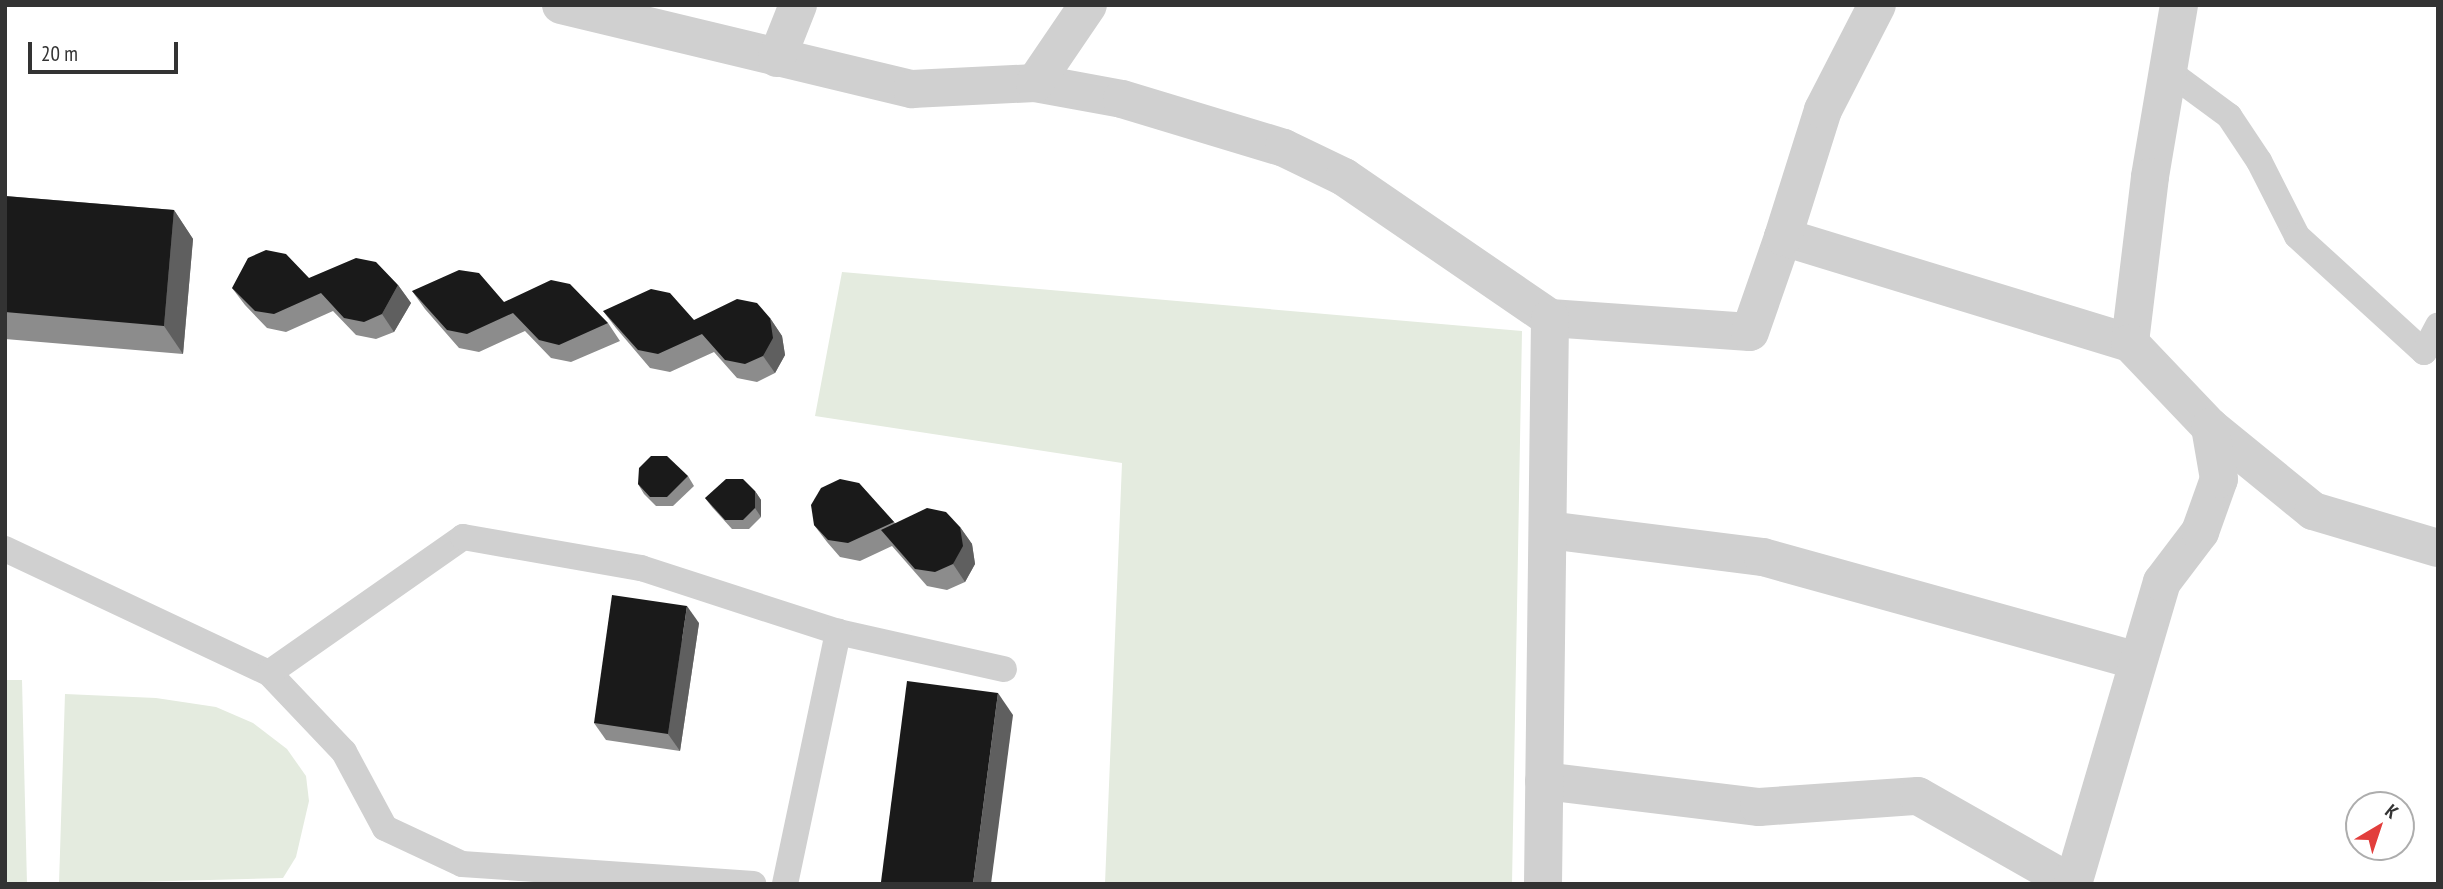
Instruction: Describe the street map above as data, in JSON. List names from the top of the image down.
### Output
{
  "scale_bar": "20 m",
  "north": "top right"
}
